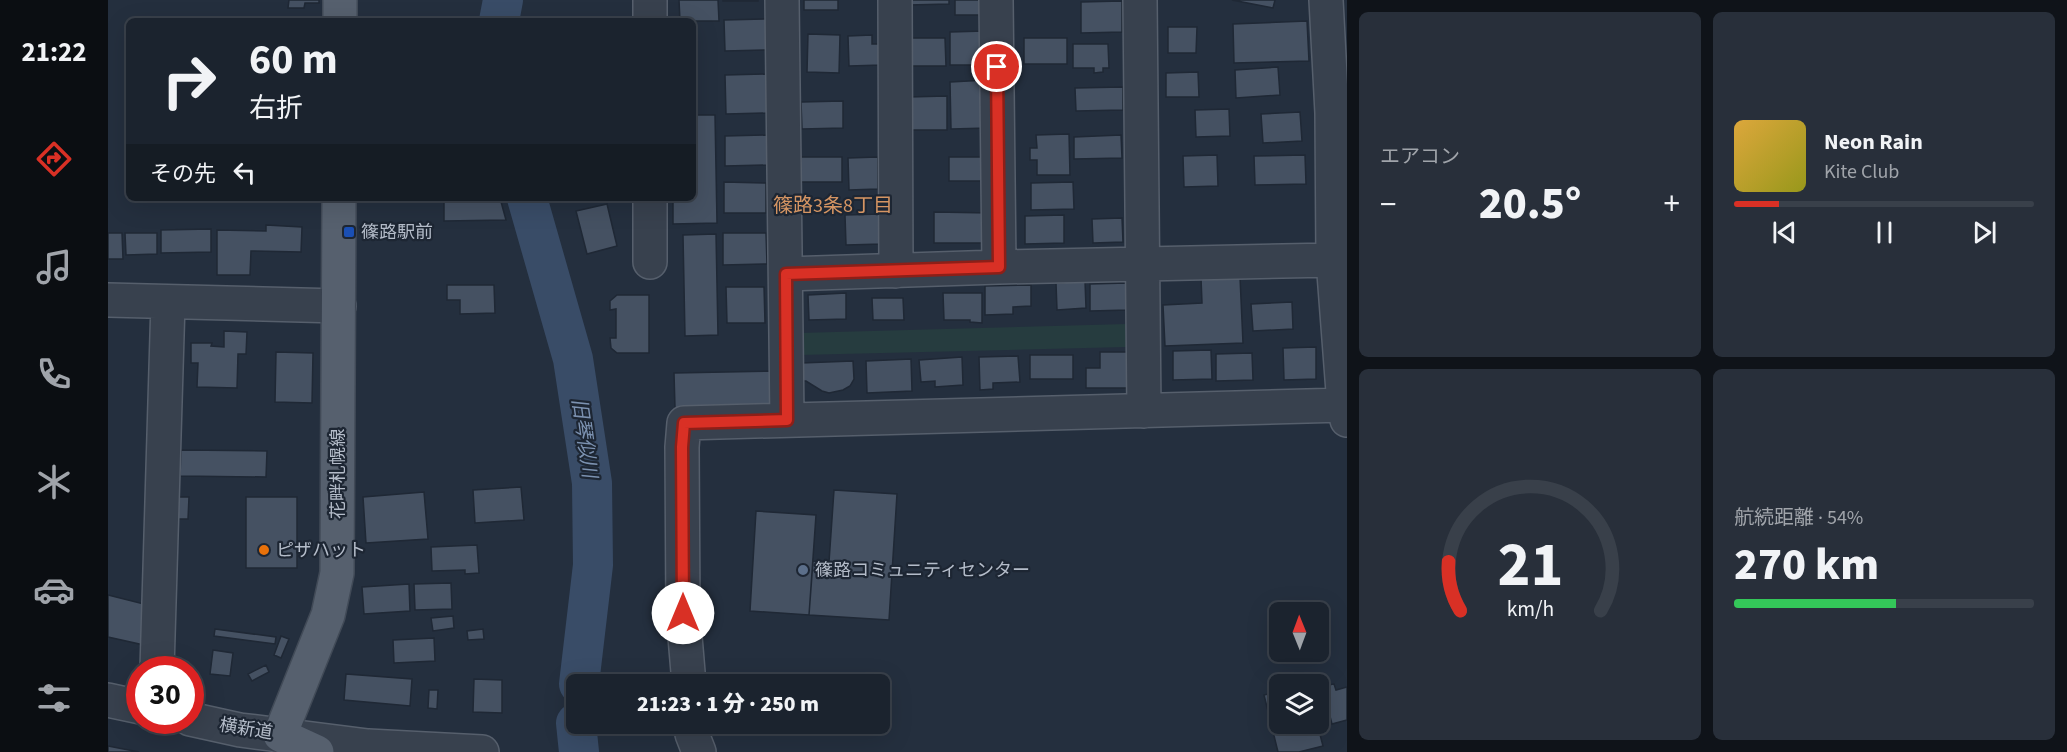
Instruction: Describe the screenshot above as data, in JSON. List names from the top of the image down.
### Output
{
  "streets": {
    "main road": ["花畔札幌線"],
    "street": ["横新道"]
  },
  "crossings": [
    ["花畔札幌線", "横新道"]
  ],
  "districts": ["篠路3条8丁目"],
  "water": ["旧琴似川"],
  "places": {
    "transit": ["篠路駅前"],
    "other": ["ピザハット", "篠路コミュニティセンター"]
  },
  "north": "top",
  "page": {
    "tabs": "21:22",
    "tile": [
      "エアコン",
      ["航続距離 · 54%", "270 km"]
    ],
    "turn": ["60 m", "右折"],
    "song": ["Neon Rain", "Kite Club"],
    "then": "その先",
    "heat": ["−", "20.5°", "+"],
    "limit": "30",
    "trip": "21:23 · 1 分 · 250 m",
    "gauge": ["21", "km/h"]
  }
}
